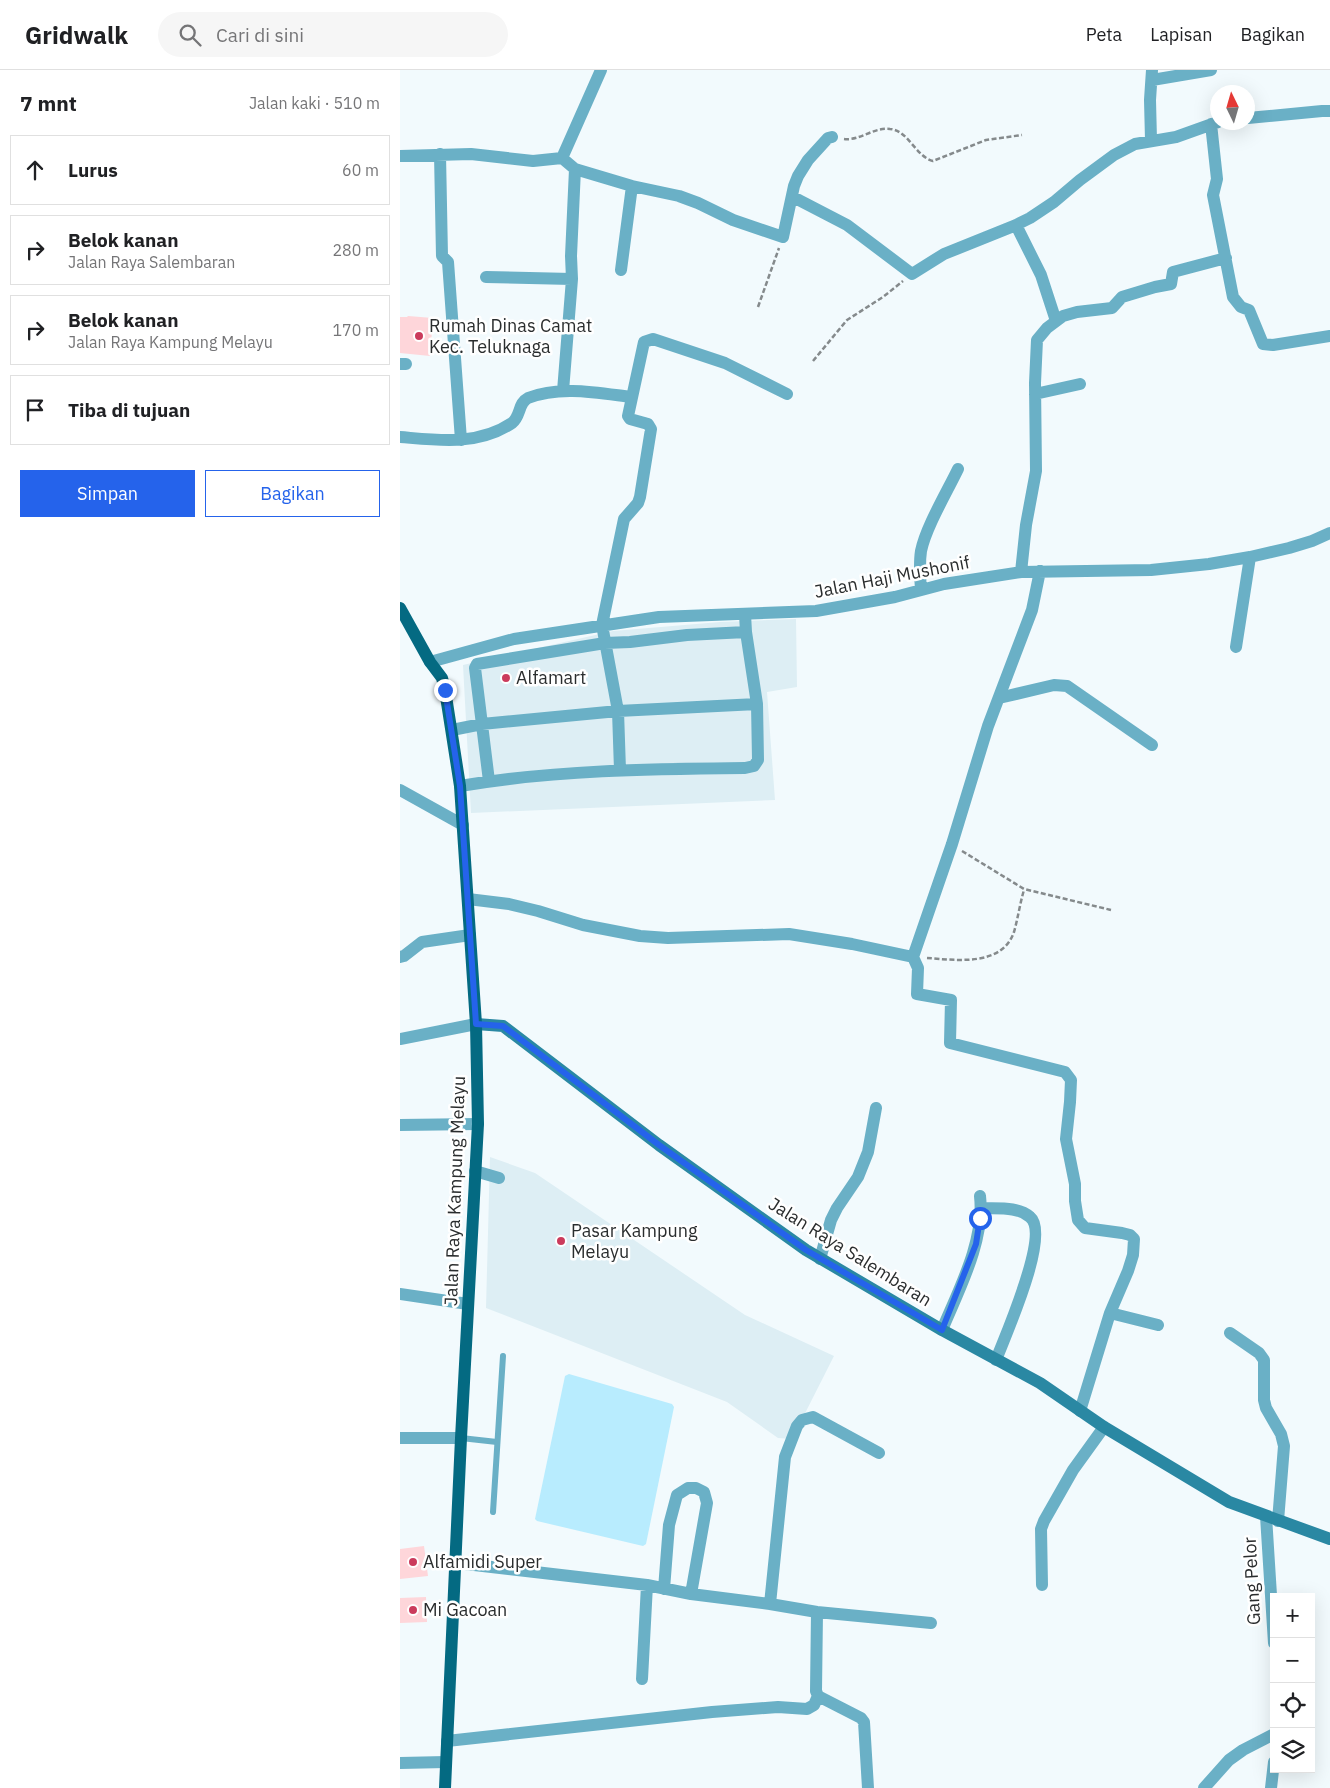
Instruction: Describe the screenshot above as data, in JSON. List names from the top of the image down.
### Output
{
  "streets": {
    "main road": ["Jalan Raya Kampung Melayu", "Jalan Raya Salembaran"],
    "street": ["Jalan Haji Mushonif", "Gang Pelor"]
  },
  "crossings": [
    ["Jalan Haji Mushonif", "Jalan Raya Kampung Melayu"],
    ["Jalan Raya Kampung Melayu", "Jalan Raya Salembaran"],
    ["Jalan Raya Salembaran", "Gang Pelor"]
  ],
  "places": [
    "Rumah Dinas Camat Kec. Teluknaga",
    "Alfamart",
    "Pasar Kampung Melayu",
    "Alfamidi Super",
    "Mi Gacoan"
  ],
  "north": "top",
  "page": {
    "header": "Gridwalk",
    "search": "Cari di sini",
    "nav": ["Peta", "Lapisan", "Bagikan"],
    "heading": ["7 mnt", "Jalan kaki · 510 m"],
    "list": [
      ["Lurus", "60 m"],
      ["Belok kanan", "Jalan Raya Salembaran", "280 m"],
      ["Belok kanan", "Jalan Raya Kampung Melayu", "170 m"],
      "Tiba di tujuan"
    ],
    "buttons": ["Simpan", "Bagikan"],
    "map_buttons": ["+", "−"]
  }
}
